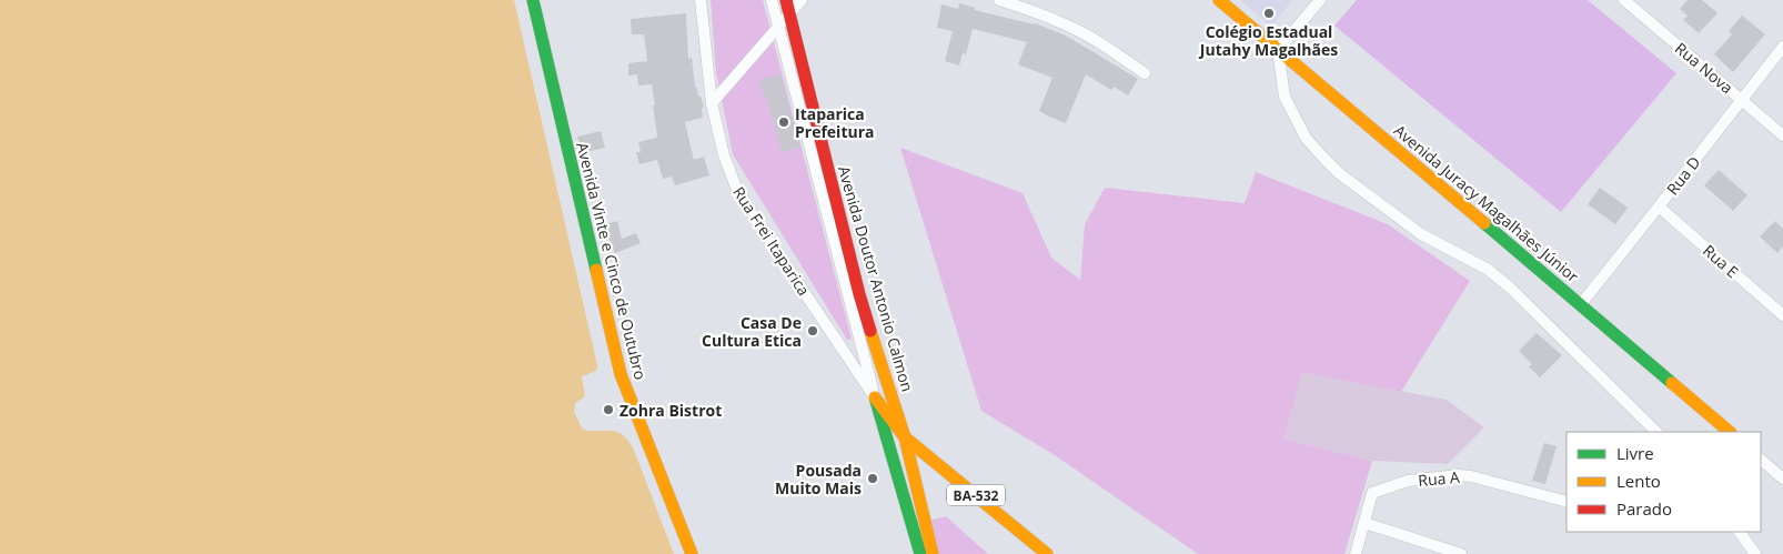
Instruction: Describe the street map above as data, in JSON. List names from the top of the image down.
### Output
{
  "streets": {
    "street": [
      "Rua Nova",
      "Rua D",
      "Avenida Juracy Magalhães Júnior",
      "Rua Frei Itaparica",
      "Avenida Vinte e Cinco de Outubro",
      "Rua E",
      "Avenida Doutor Antonio Calmon",
      "Rua A",
      "BA-532"
    ]
  },
  "crossings": [
    ["Rua Nova", "Rua D"],
    ["Rua D", "Avenida Juracy Magalhães Júnior"],
    ["Rua D", "Rua E"],
    ["Rua Frei Itaparica", "Avenida Doutor Antonio Calmon"],
    ["Rua Frei Itaparica", "BA-532"],
    ["Avenida Doutor Antonio Calmon", "BA-532"]
  ],
  "places": [
    "Colégio Estadual Jutahy Magalhães",
    "Itaparica Prefeitura",
    "Casa De Cultura Etica",
    "Zohra Bistrot",
    "Pousada Muito Mais"
  ],
  "legend": ["Livre", "Lento", "Parado"]
}
